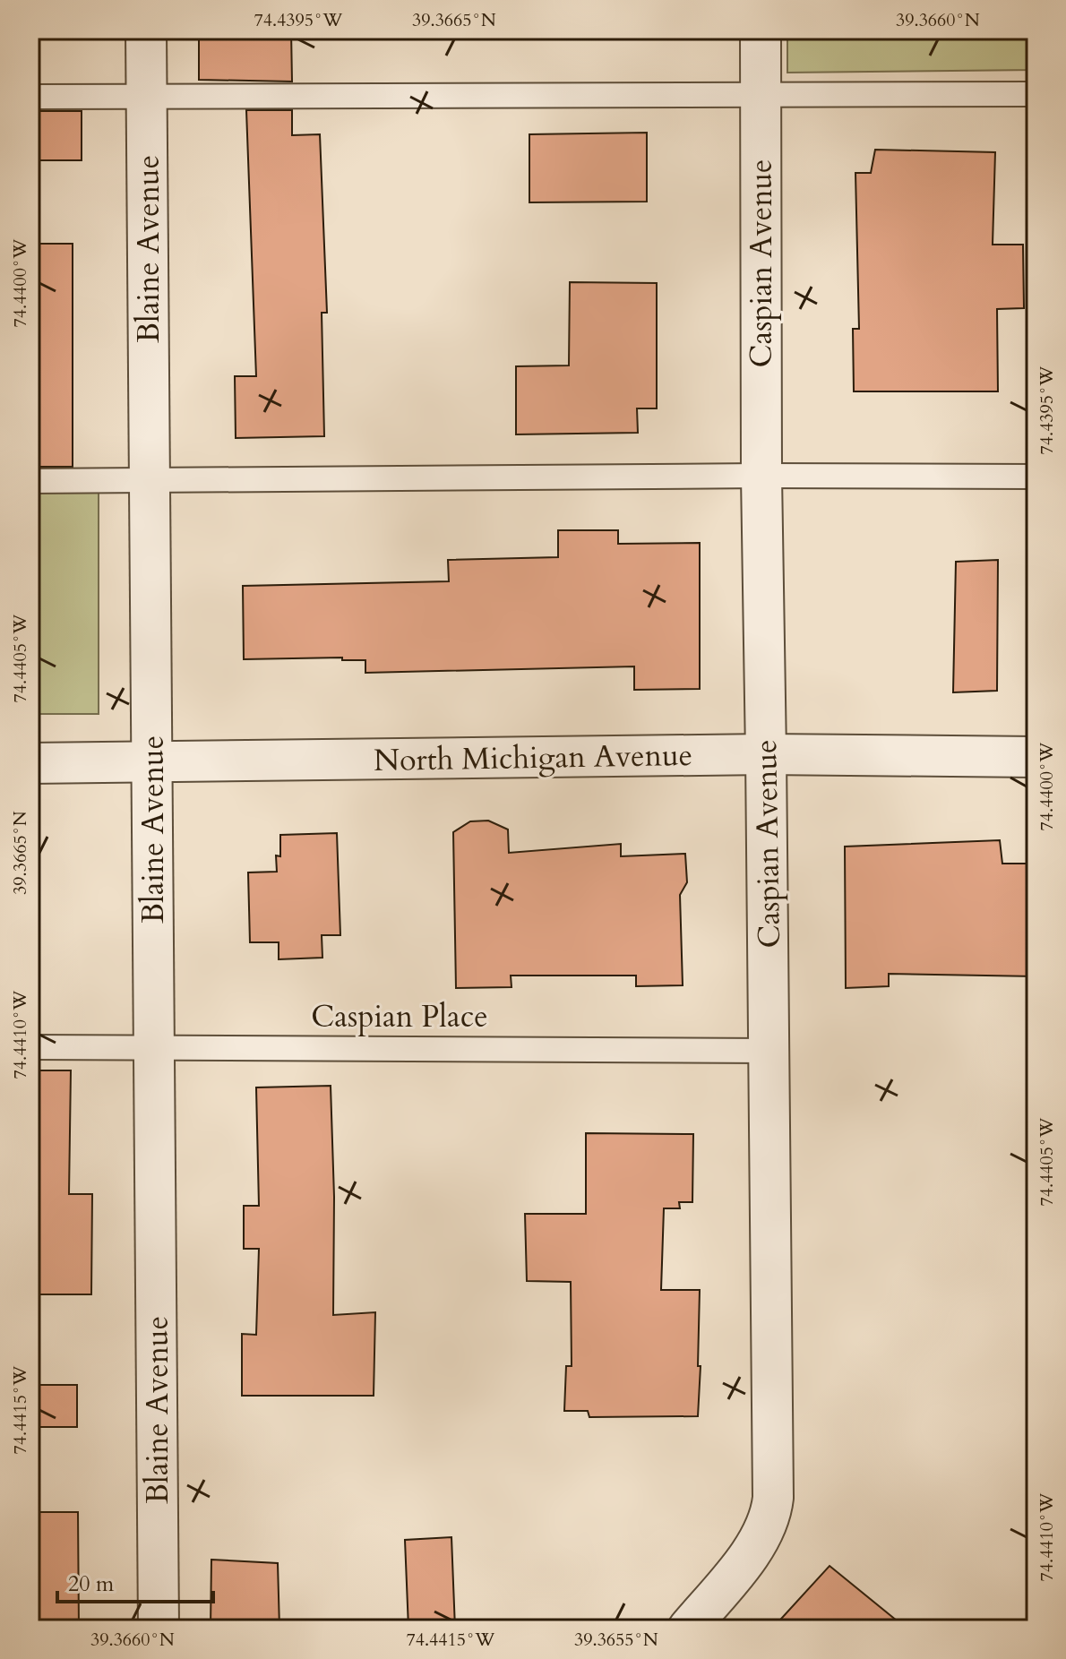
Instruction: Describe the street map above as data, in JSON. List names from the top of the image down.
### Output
{
  "streets": {
    "street": ["Blaine Avenue", "Caspian Avenue", "North Michigan Avenue"],
    "lane": ["Caspian Place"]
  },
  "crossings": [
    ["Blaine Avenue", "North Michigan Avenue"],
    ["Blaine Avenue", "Caspian Place"],
    ["Caspian Avenue", "North Michigan Avenue"],
    ["Caspian Avenue", "Caspian Place"]
  ],
  "scale_bar": "20 m",
  "coordinates": [
    "74.4395°W",
    "39.3665°N",
    "39.3660°N",
    "74.4400°W",
    "74.4405°W",
    "74.4410°W",
    "74.4415°W",
    "39.3655°N"
  ]
}
